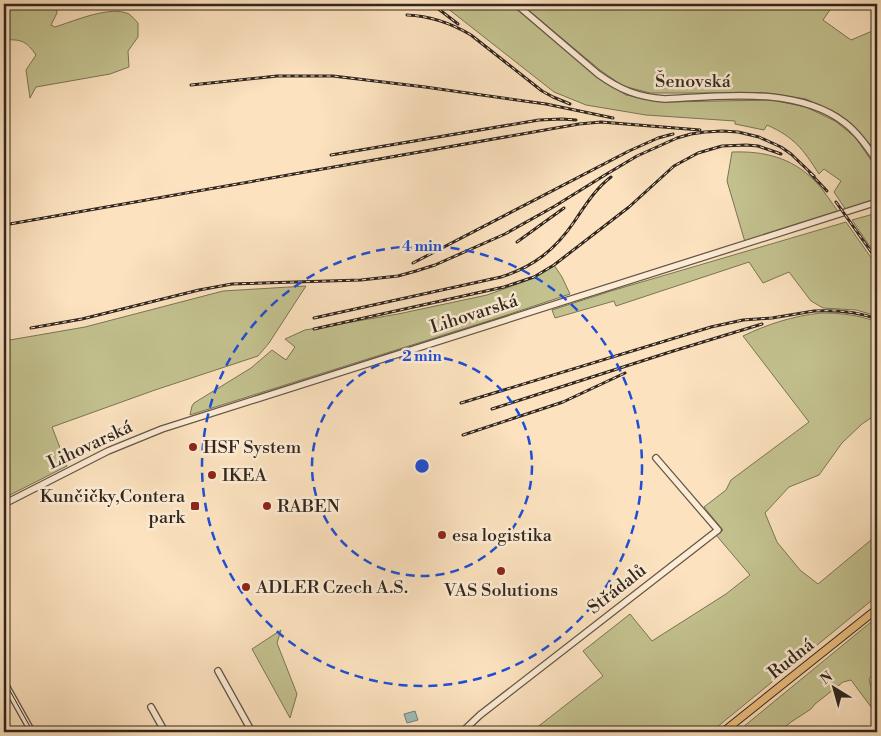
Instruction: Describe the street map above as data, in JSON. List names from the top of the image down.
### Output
{
  "streets": {
    "main road": ["Rudná"],
    "street": ["Šenovská", "Lihovarská", "Střádalů"]
  },
  "places": {
    "other": [
      "HSF System",
      "IKEA",
      "RABEN",
      "esa logistika",
      "VAS Solutions",
      "ADLER Czech A.S."
    ],
    "transit": ["Kunčičky,Contera park"]
  },
  "north": "top left",
  "rings": ["4 min", "2 min"]
}
